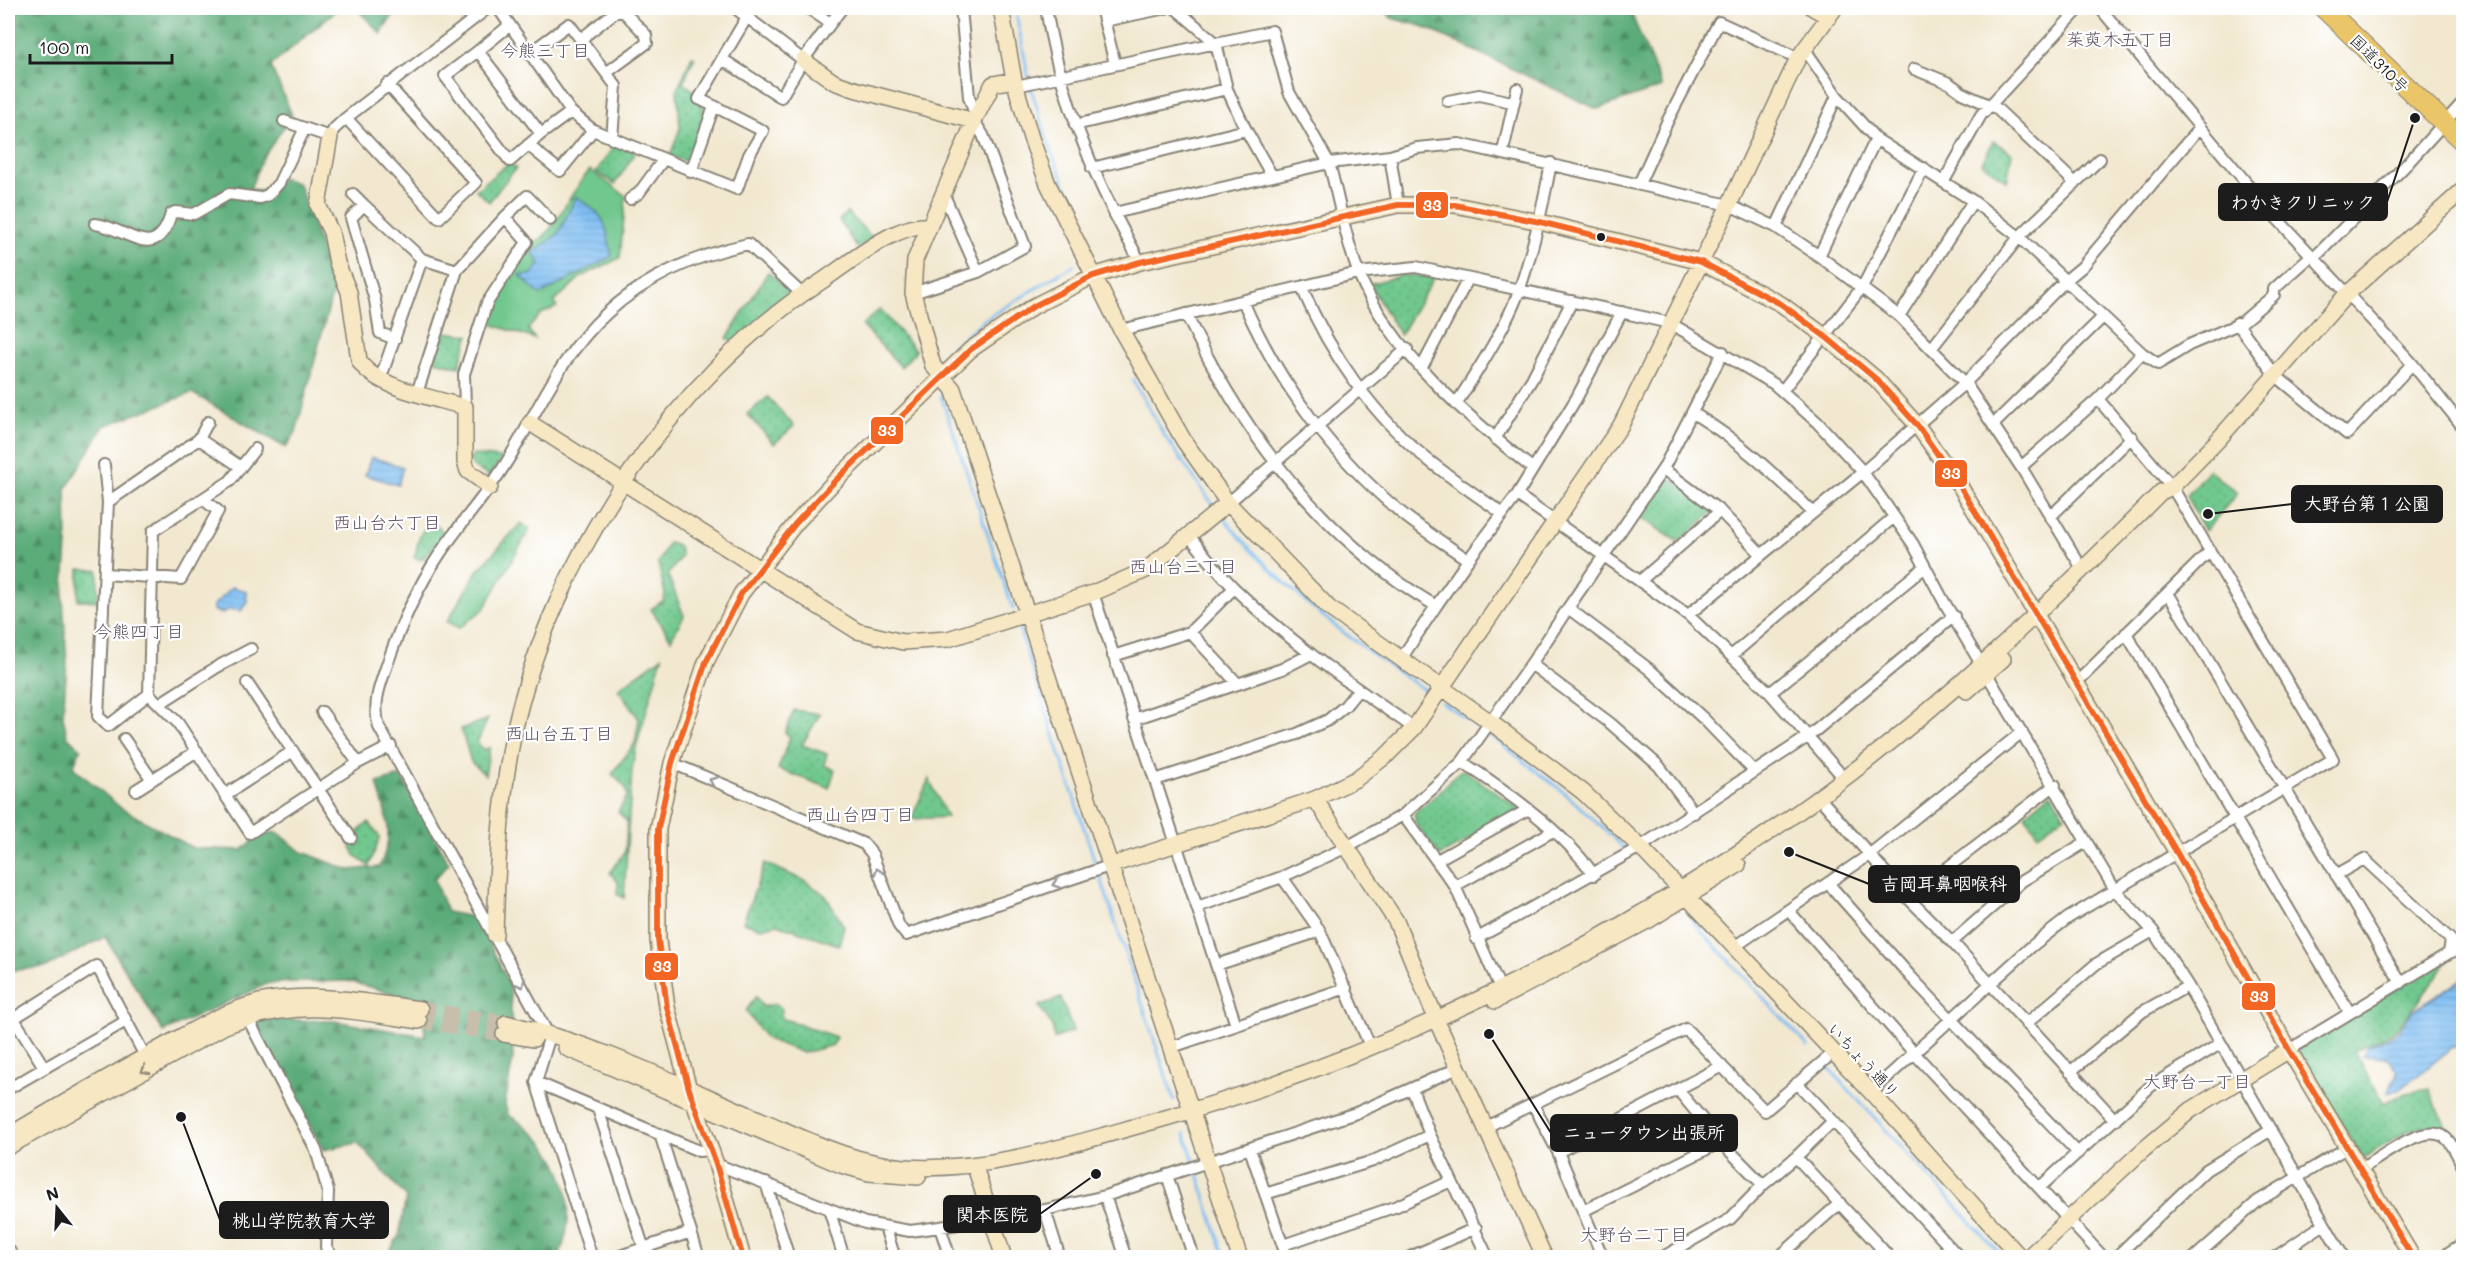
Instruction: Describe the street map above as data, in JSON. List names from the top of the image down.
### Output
{
  "streets": {
    "highway": ["国道310号"],
    "street": ["いちょう通り"]
  },
  "districts": [
    "茱萸木五丁目",
    "今熊三丁目",
    "西山台六丁目",
    "西山台三丁目",
    "今熊四丁目",
    "西山台五丁目",
    "西山台四丁目",
    "大野台一丁目",
    "大野台二丁目"
  ],
  "places": [
    "わかきクリニック",
    "大野台第１公園",
    "吉岡耳鼻咽喉科",
    "ニュータウン出張所",
    "桃山学院教育大学",
    "関本医院"
  ],
  "lines": ["transit line 33"],
  "scale_bar": "100 m",
  "north": "top"
}
